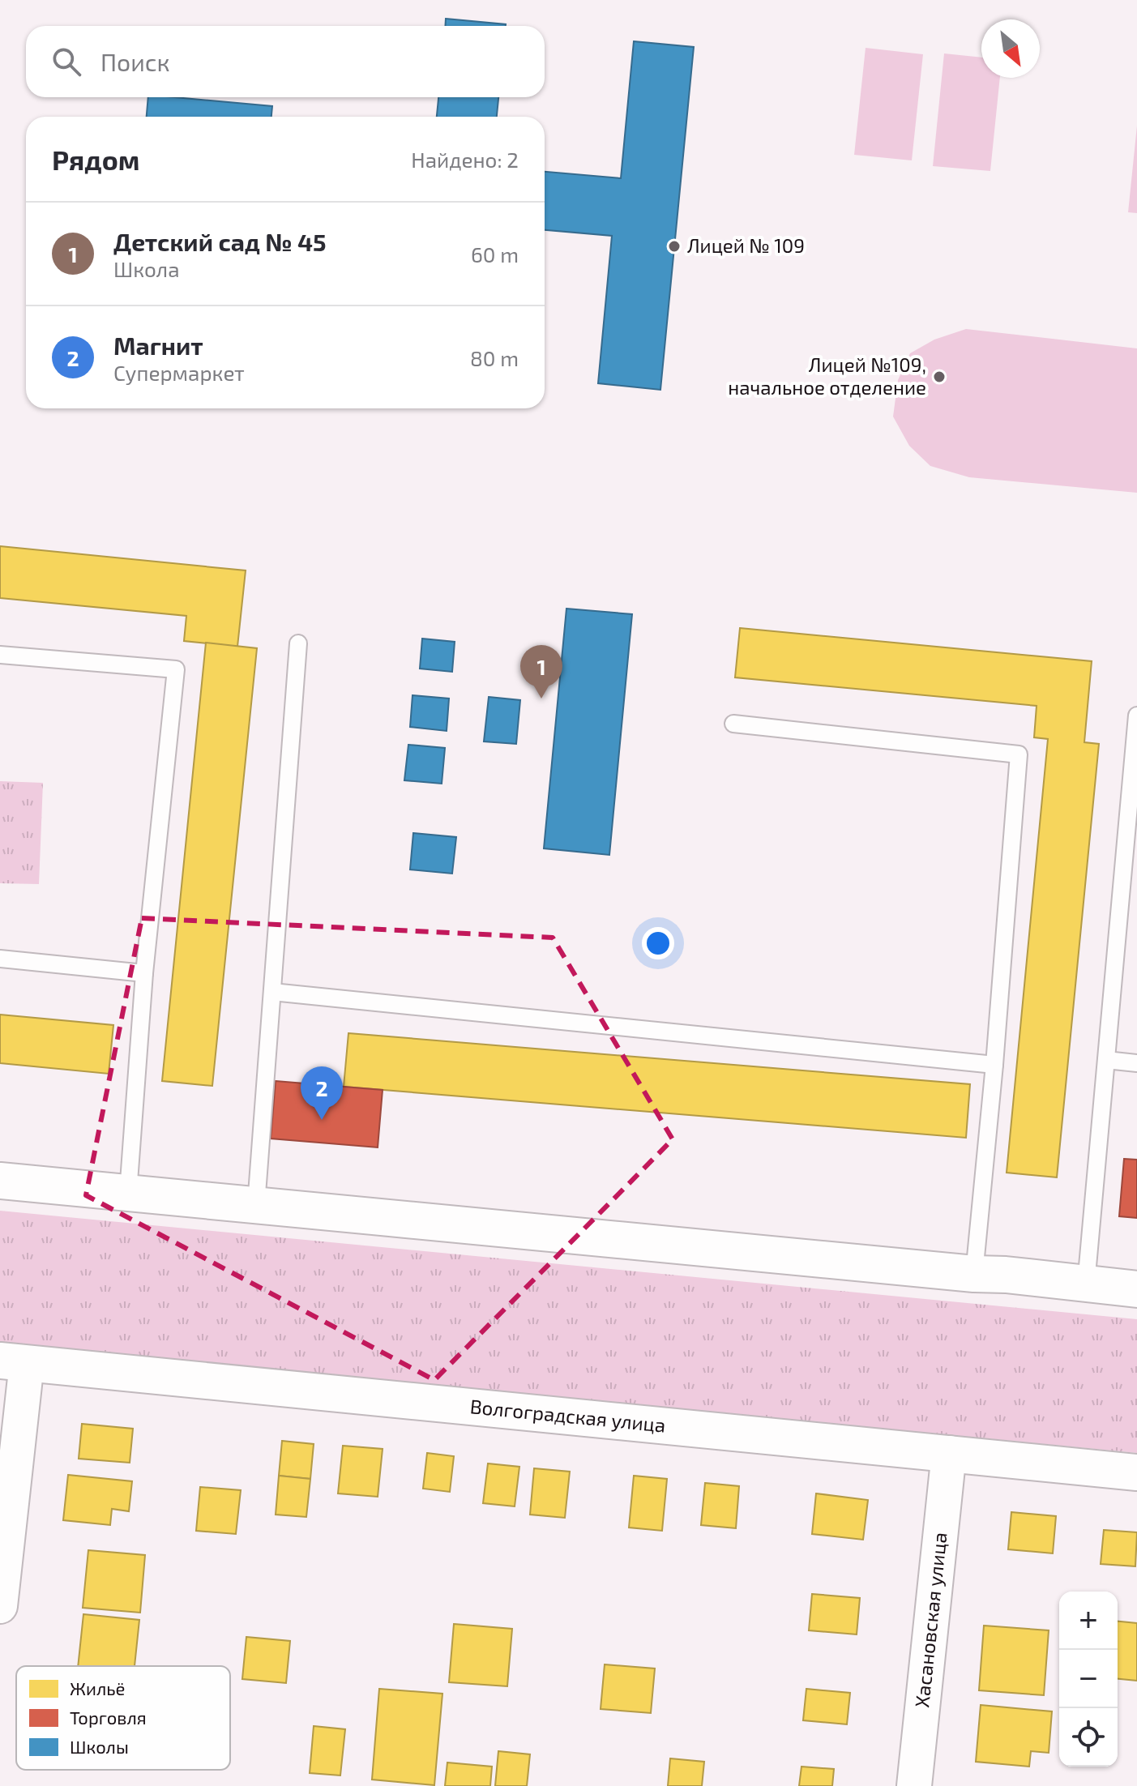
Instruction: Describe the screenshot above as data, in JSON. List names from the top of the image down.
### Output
{
  "streets": {
    "street": ["Волгоградская улица", "Хасановская улица"]
  },
  "crossings": [
    ["Волгоградская улица", "Хасановская улица"]
  ],
  "places": ["Лицей № 109", "Лицей №109, начальное отделение"],
  "legend": ["Жильё", "Торговля", "Школы"],
  "north": "bottom right",
  "page": {
    "search": "Поиск",
    "heading": ["Рядом", "Найдено: 2"],
    "list": [
      {
        "mark": "1",
        "name": "Детский сад № 45",
        "note": "Школа",
        "value": "60 m"
      },
      {
        "mark": "2",
        "name": "Магнит",
        "note": "Супермаркет",
        "value": "80 m"
      }
    ],
    "pins": ["1", "2"],
    "map_buttons": ["+", "−"]
  }
}
